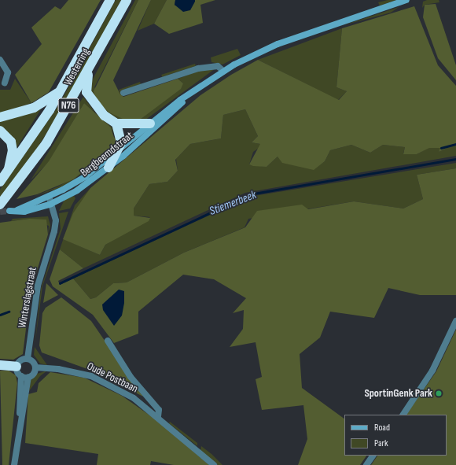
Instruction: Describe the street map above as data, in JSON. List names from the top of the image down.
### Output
{
  "streets": {
    "highway": ["Westerring", "N76"],
    "street": ["Bergbeemdstraat", "Winterslagstraat", "Oude Postbaan"]
  },
  "crossings": [
    ["Bergbeemdstraat", "Winterslagstraat"],
    ["Winterslagstraat", "Oude Postbaan"]
  ],
  "water": ["Stiemerbeek"],
  "places": ["SportinGenk Park"],
  "legend": ["Road", "Park"]
}
